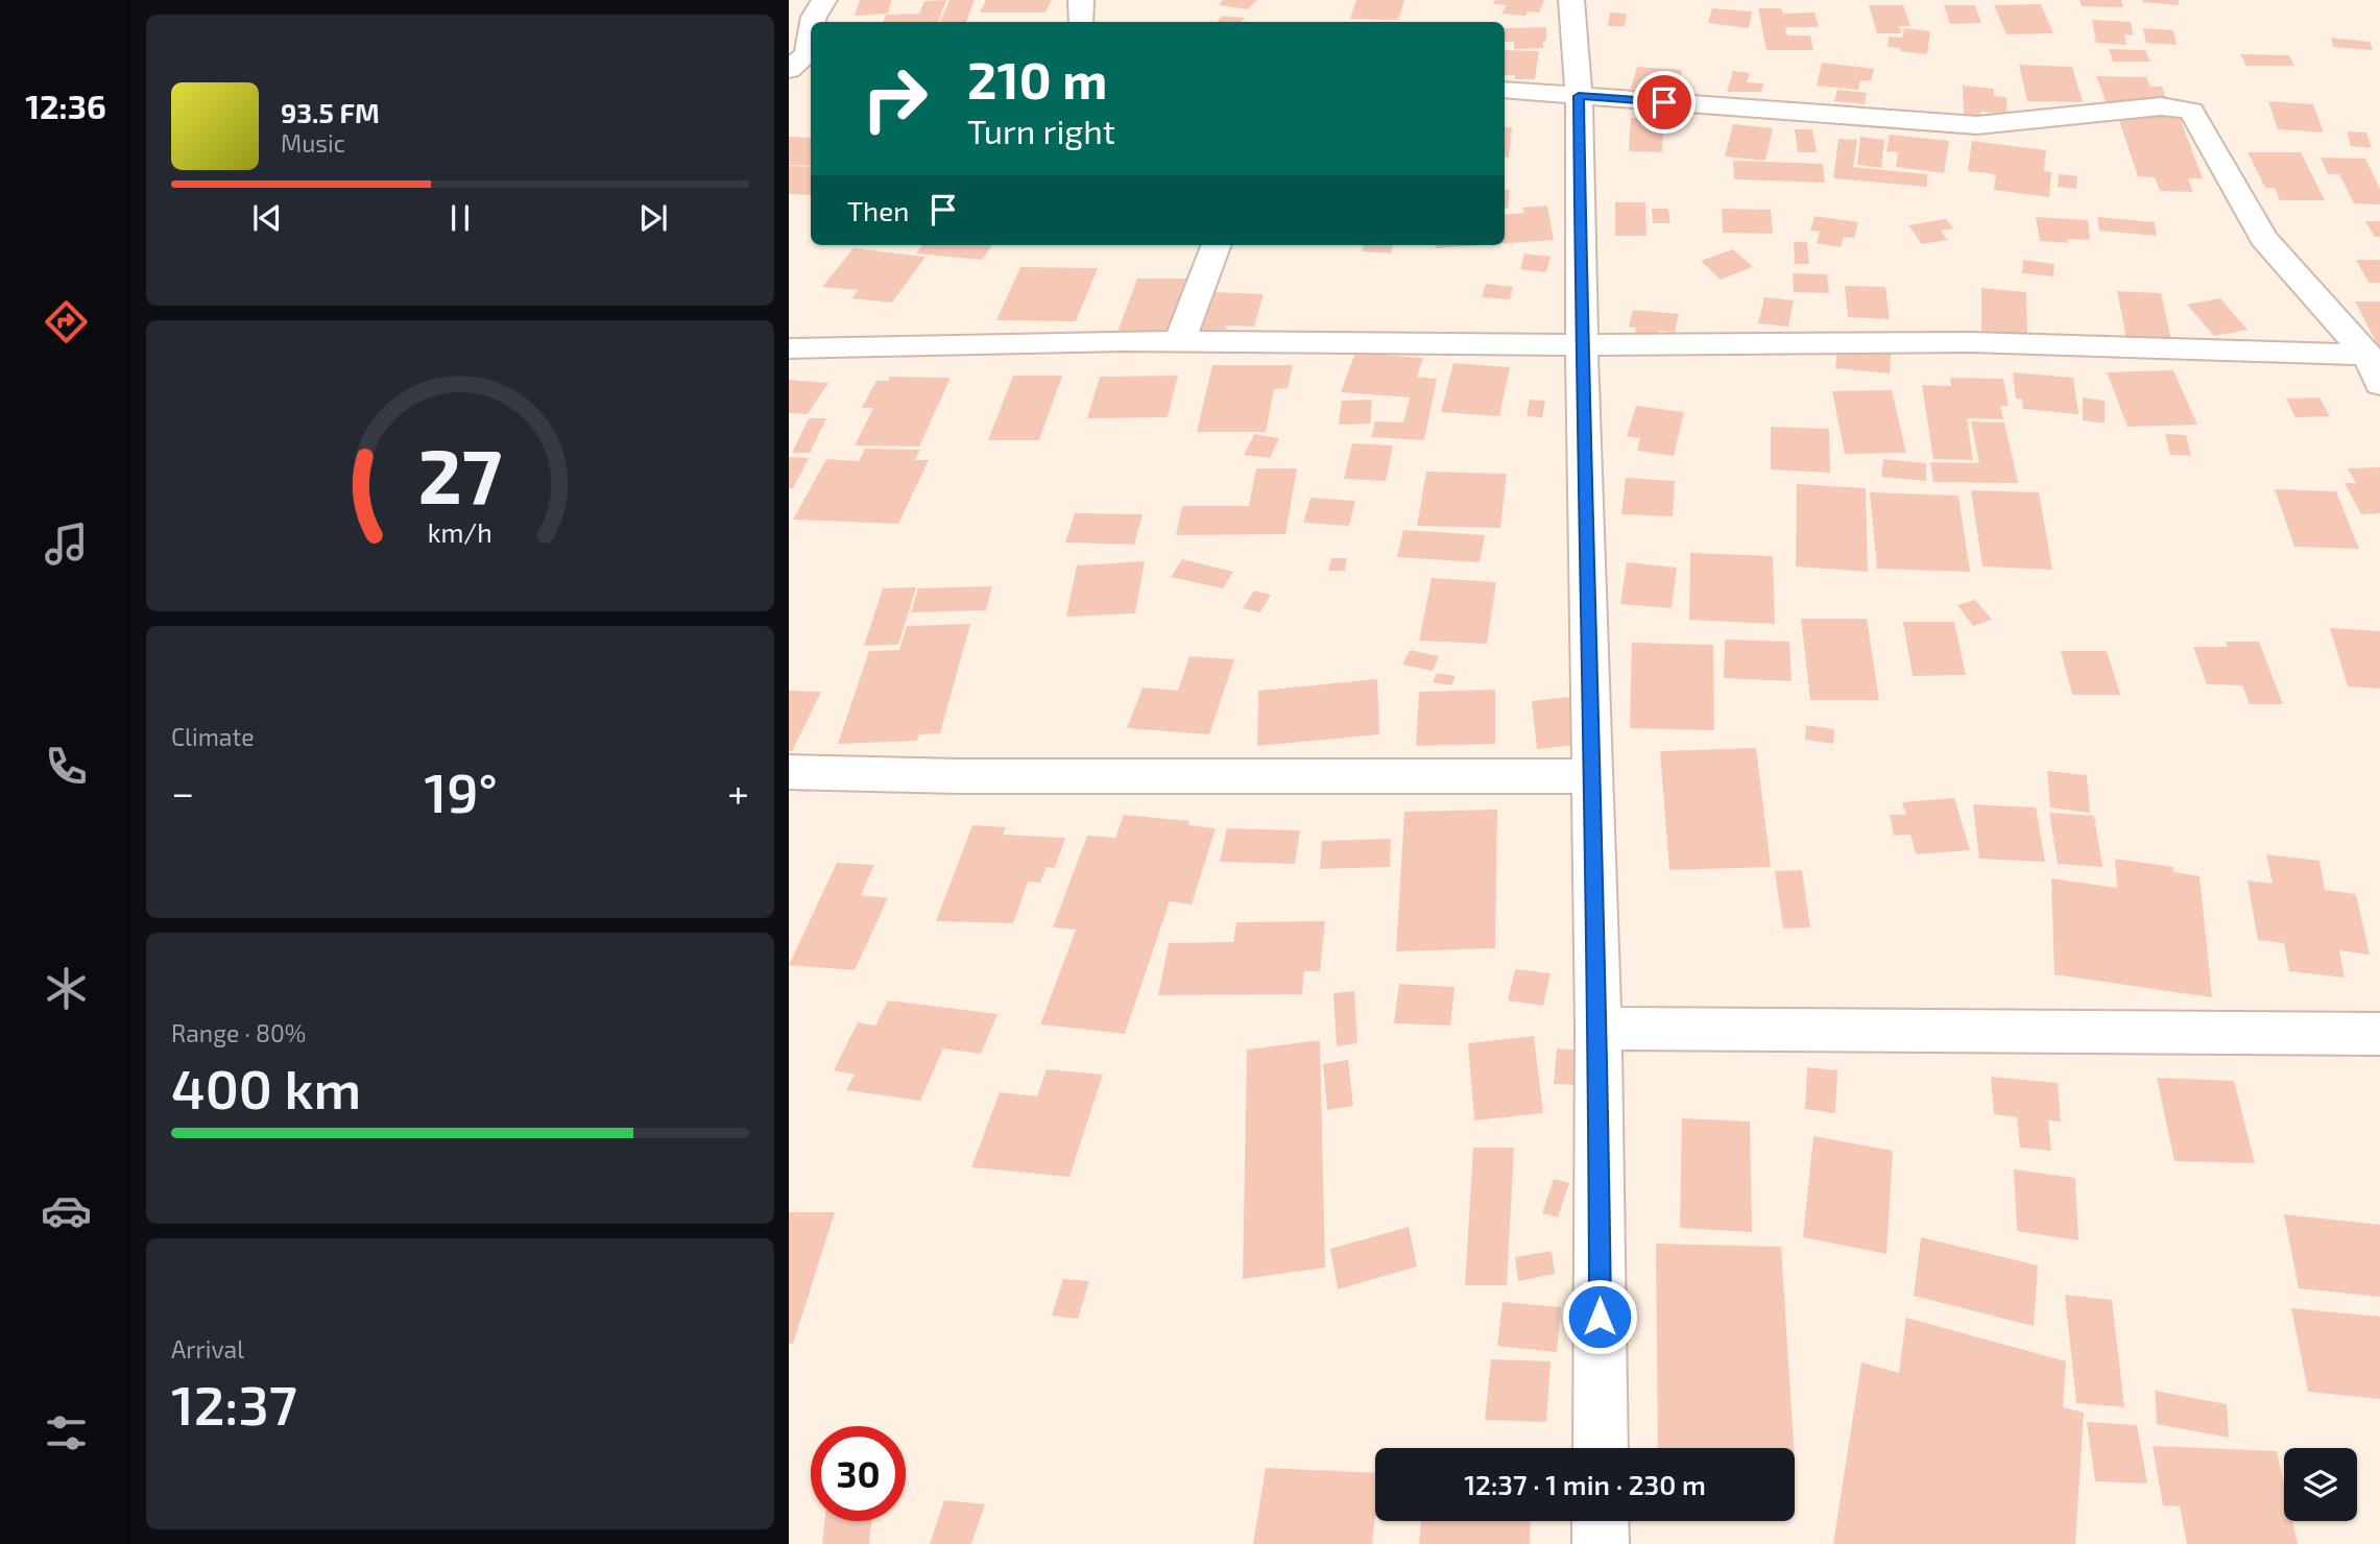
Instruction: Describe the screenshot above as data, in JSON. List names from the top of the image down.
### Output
{
  "page": {
    "tabs": "12:36",
    "turn": ["210 m", "Turn right"],
    "song": ["93.5 FM", "Music"],
    "then": "Then",
    "tile": [
      "Climate",
      ["Range · 80%", "400 km"],
      ["Arrival", "12:37"]
    ],
    "heat": ["−", "19°", "+"],
    "limit": "30",
    "trip": "12:37 · 1 min · 230 m",
    "gauge": ["27", "km/h"]
  }
}
